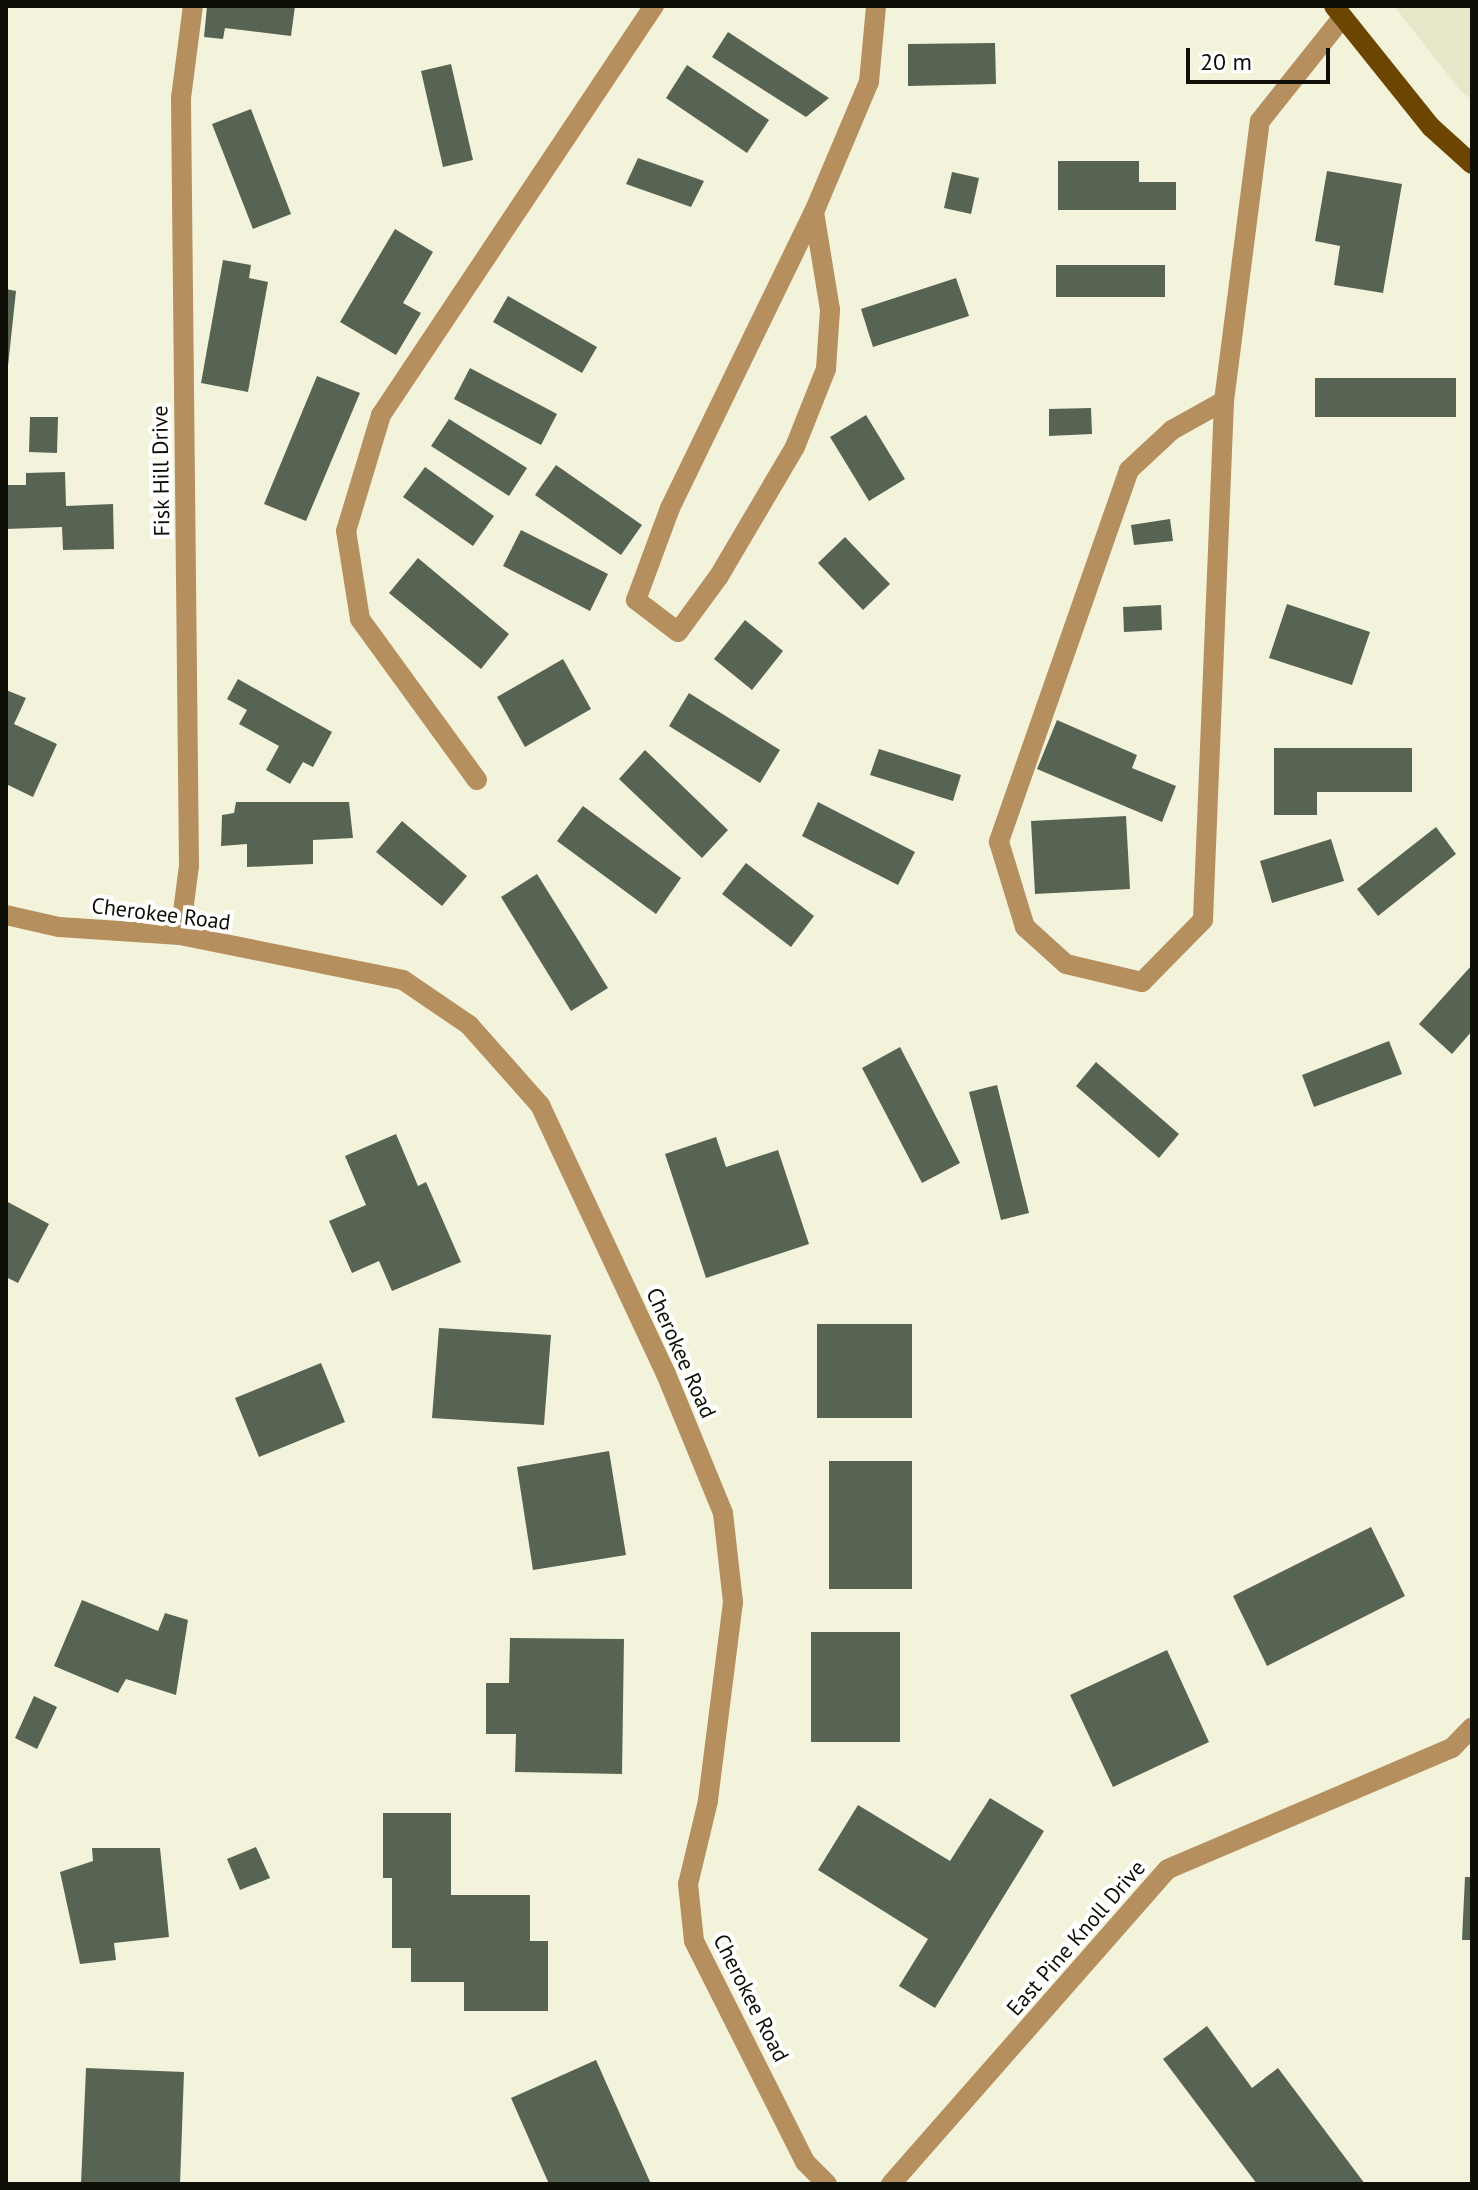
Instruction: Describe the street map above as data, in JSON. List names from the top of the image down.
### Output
{
  "streets": {
    "street": ["Fisk Hill Drive", "Cherokee Road", "East Pine Knoll Drive"]
  },
  "crossings": [
    ["Fisk Hill Drive", "Cherokee Road"]
  ],
  "scale_bar": "20 m"
}
